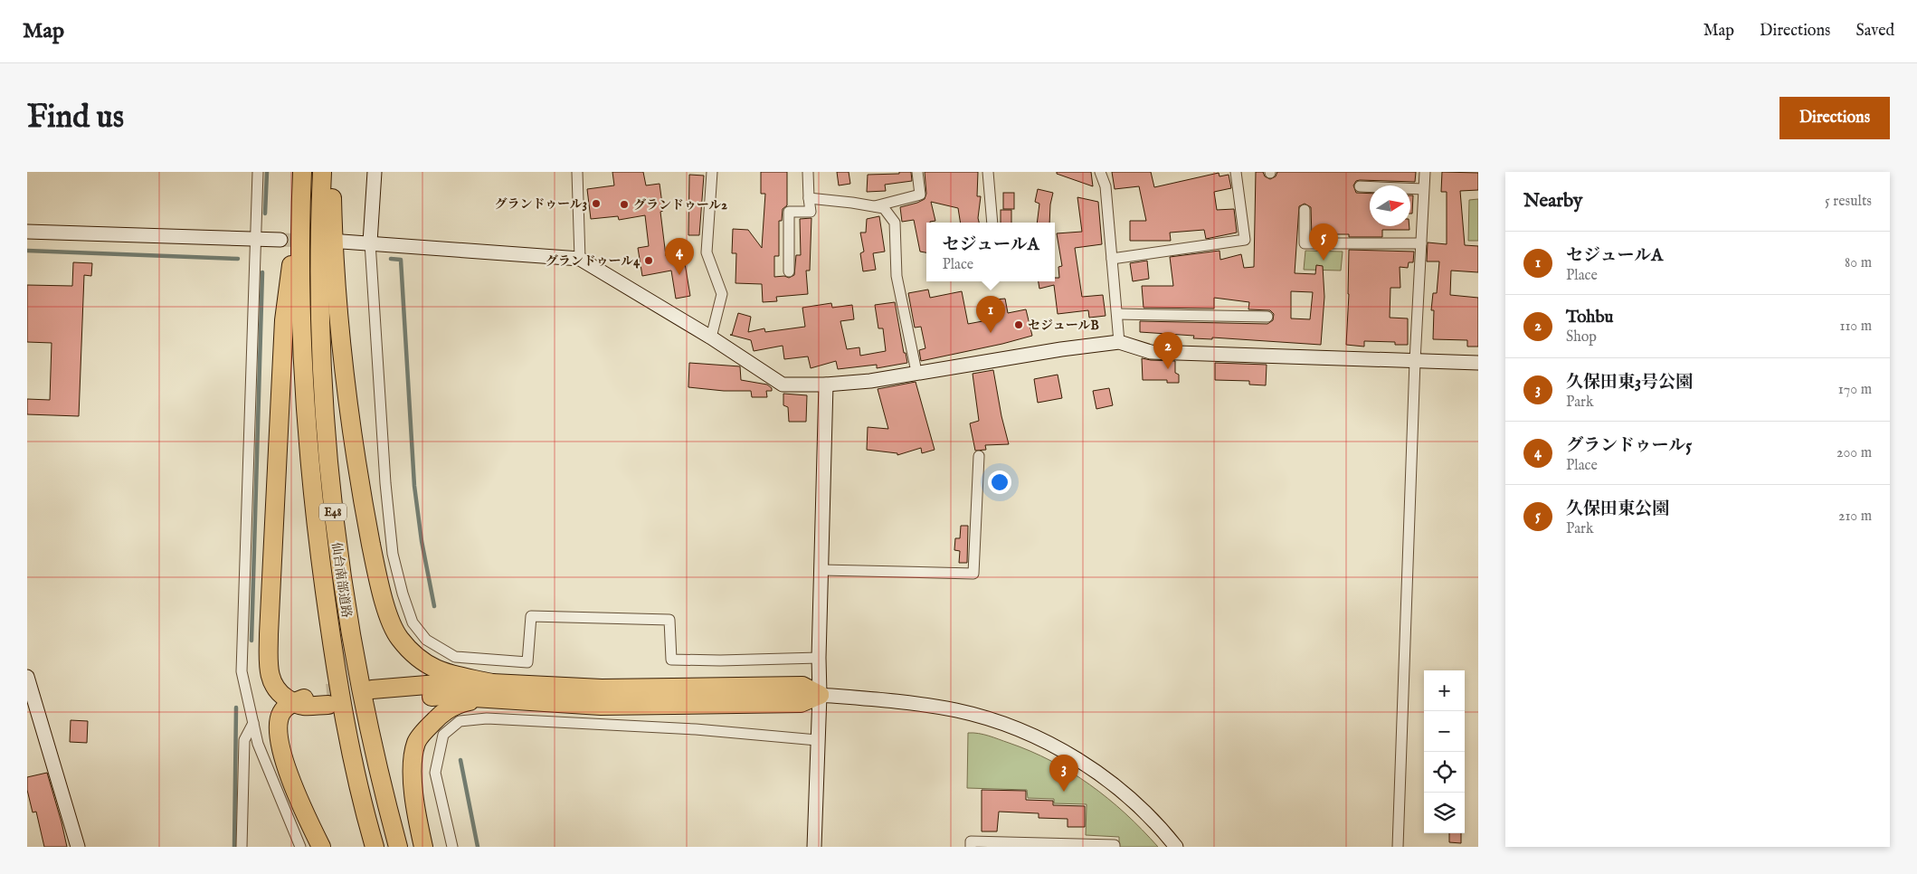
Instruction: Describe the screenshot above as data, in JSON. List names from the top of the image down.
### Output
{
  "streets": {
    "highway": ["E48", "仙台南部道路"]
  },
  "places": [
    "グランドゥール3",
    "グランドゥール2",
    "グランドゥール4",
    "セジュールB"
  ],
  "north": "right",
  "page": {
    "header": "Map",
    "nav": ["Map", "Directions", "Saved"],
    "buttons": "Directions",
    "title": "Find us",
    "heading": ["Nearby", "5 results"],
    "popup": ["セジュールA", "Place"],
    "pins": [
      "5",
      "4",
      "1",
      "2",
      "3"
    ],
    "list": [
      {
        "mark": "1",
        "name": "セジュールA",
        "note": "Place",
        "value": "80 m"
      },
      {
        "mark": "2",
        "name": "Tohbu",
        "note": "Shop",
        "value": "110 m"
      },
      {
        "mark": "3",
        "name": "久保田東3号公園",
        "note": "Park",
        "value": "170 m"
      },
      {
        "mark": "4",
        "name": "グランドゥール5",
        "note": "Place",
        "value": "200 m"
      },
      {
        "mark": "5",
        "name": "久保田東公園",
        "note": "Park",
        "value": "210 m"
      }
    ],
    "map_buttons": ["+", "−"]
  }
}
